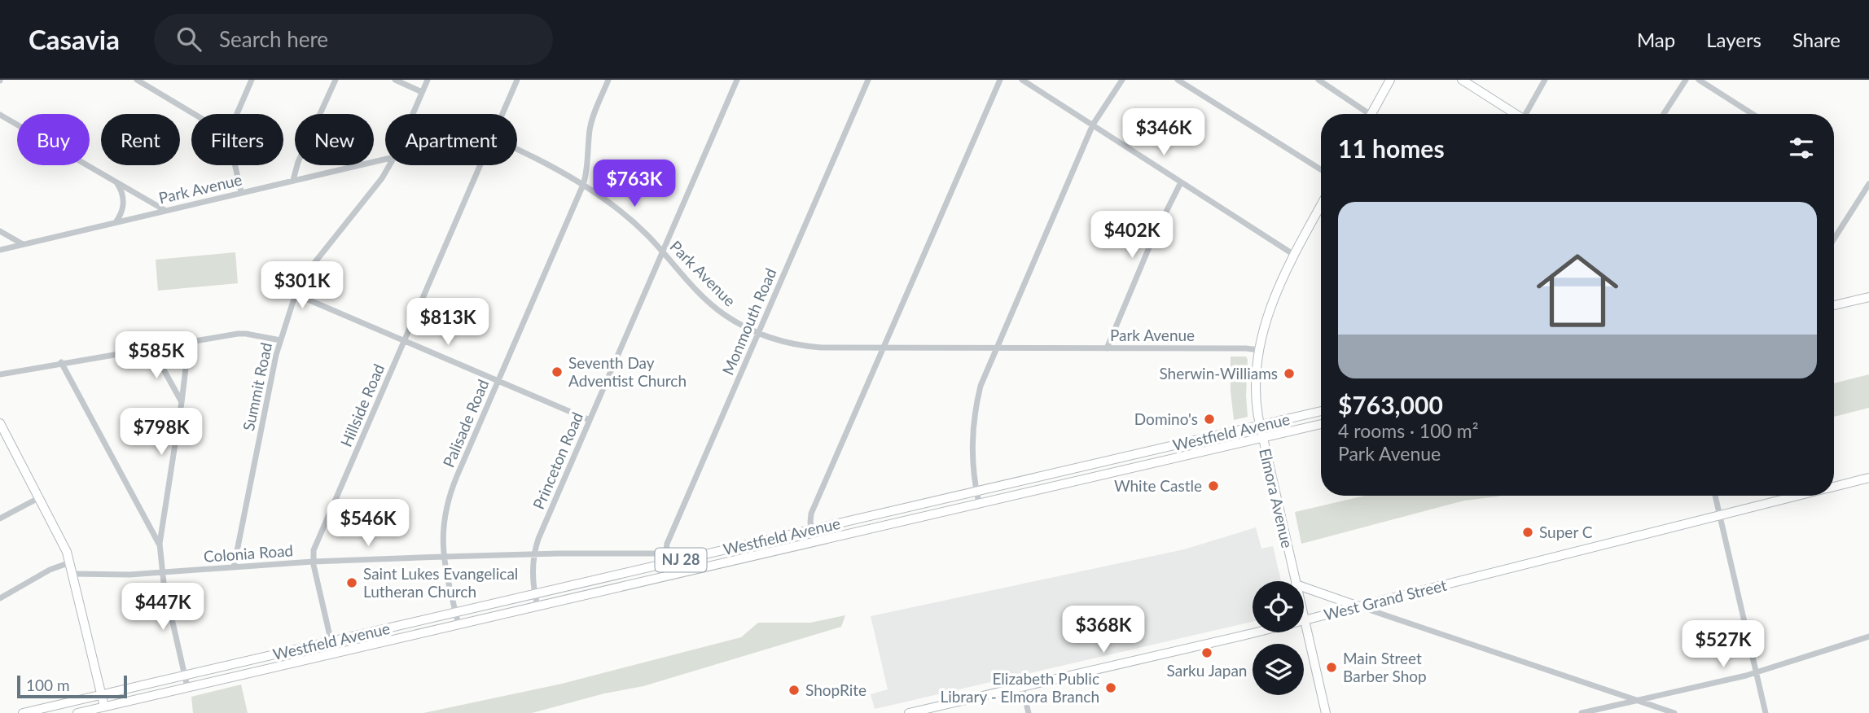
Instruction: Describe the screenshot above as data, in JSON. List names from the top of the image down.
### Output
{
  "streets": {
    "main road": [
      "Westfield Avenue",
      "Elmora Avenue",
      "NJ 28",
      "West Grand Street"
    ],
    "street": [
      "Park Avenue",
      "Monmouth Road",
      "Summit Road",
      "Hillside Road",
      "Palisade Road",
      "Princeton Road",
      "Colonia Road"
    ]
  },
  "crossings": [
    ["Park Avenue", "Monmouth Road"],
    ["Park Avenue", "Palisade Road"],
    ["Park Avenue", "Princeton Road"],
    ["Park Avenue", "Elmora Avenue"],
    ["Monmouth Road", "Westfield Avenue"],
    ["Monmouth Road", "Colonia Road"],
    ["Summit Road", "Colonia Road"],
    ["Hillside Road", "Westfield Avenue"],
    ["Hillside Road", "Colonia Road"],
    ["Palisade Road", "Westfield Avenue"],
    ["Palisade Road", "Colonia Road"],
    ["Westfield Avenue", "Princeton Road"],
    ["Westfield Avenue", "Elmora Avenue"],
    ["Westfield Avenue", "NJ 28"],
    ["Princeton Road", "Colonia Road"],
    ["Elmora Avenue", "West Grand Street"]
  ],
  "places": [
    "Seventh Day Adventist Church",
    "Sherwin-Williams",
    "Domino's",
    "White Castle",
    "Super C",
    "Saint Lukes Evangelical Lutheran Church",
    "Sarku Japan",
    "Main Street Barber Shop",
    "Elizabeth Public Library - Elmora Branch",
    "ShopRite"
  ],
  "scale_bar": "100 m",
  "page": {
    "header": "Casavia",
    "search": "Search here",
    "nav": ["Map", "Layers", "Share"],
    "price": [
      "$346K",
      "$763K",
      "$402K",
      "$301K",
      "$813K",
      "$585K",
      "$798K",
      "$546K",
      "$447K",
      "$368K",
      "$527K"
    ],
    "chip": [
      "Buy",
      "Rent",
      "Filters",
      "New",
      "Apartment"
    ],
    "heading": "11 homes",
    "list": [
      {
        "name": "$763,000",
        "note": "4 rooms · 100 m² · Park Avenue"
      }
    ],
    "scale": "100 m"
  }
}
